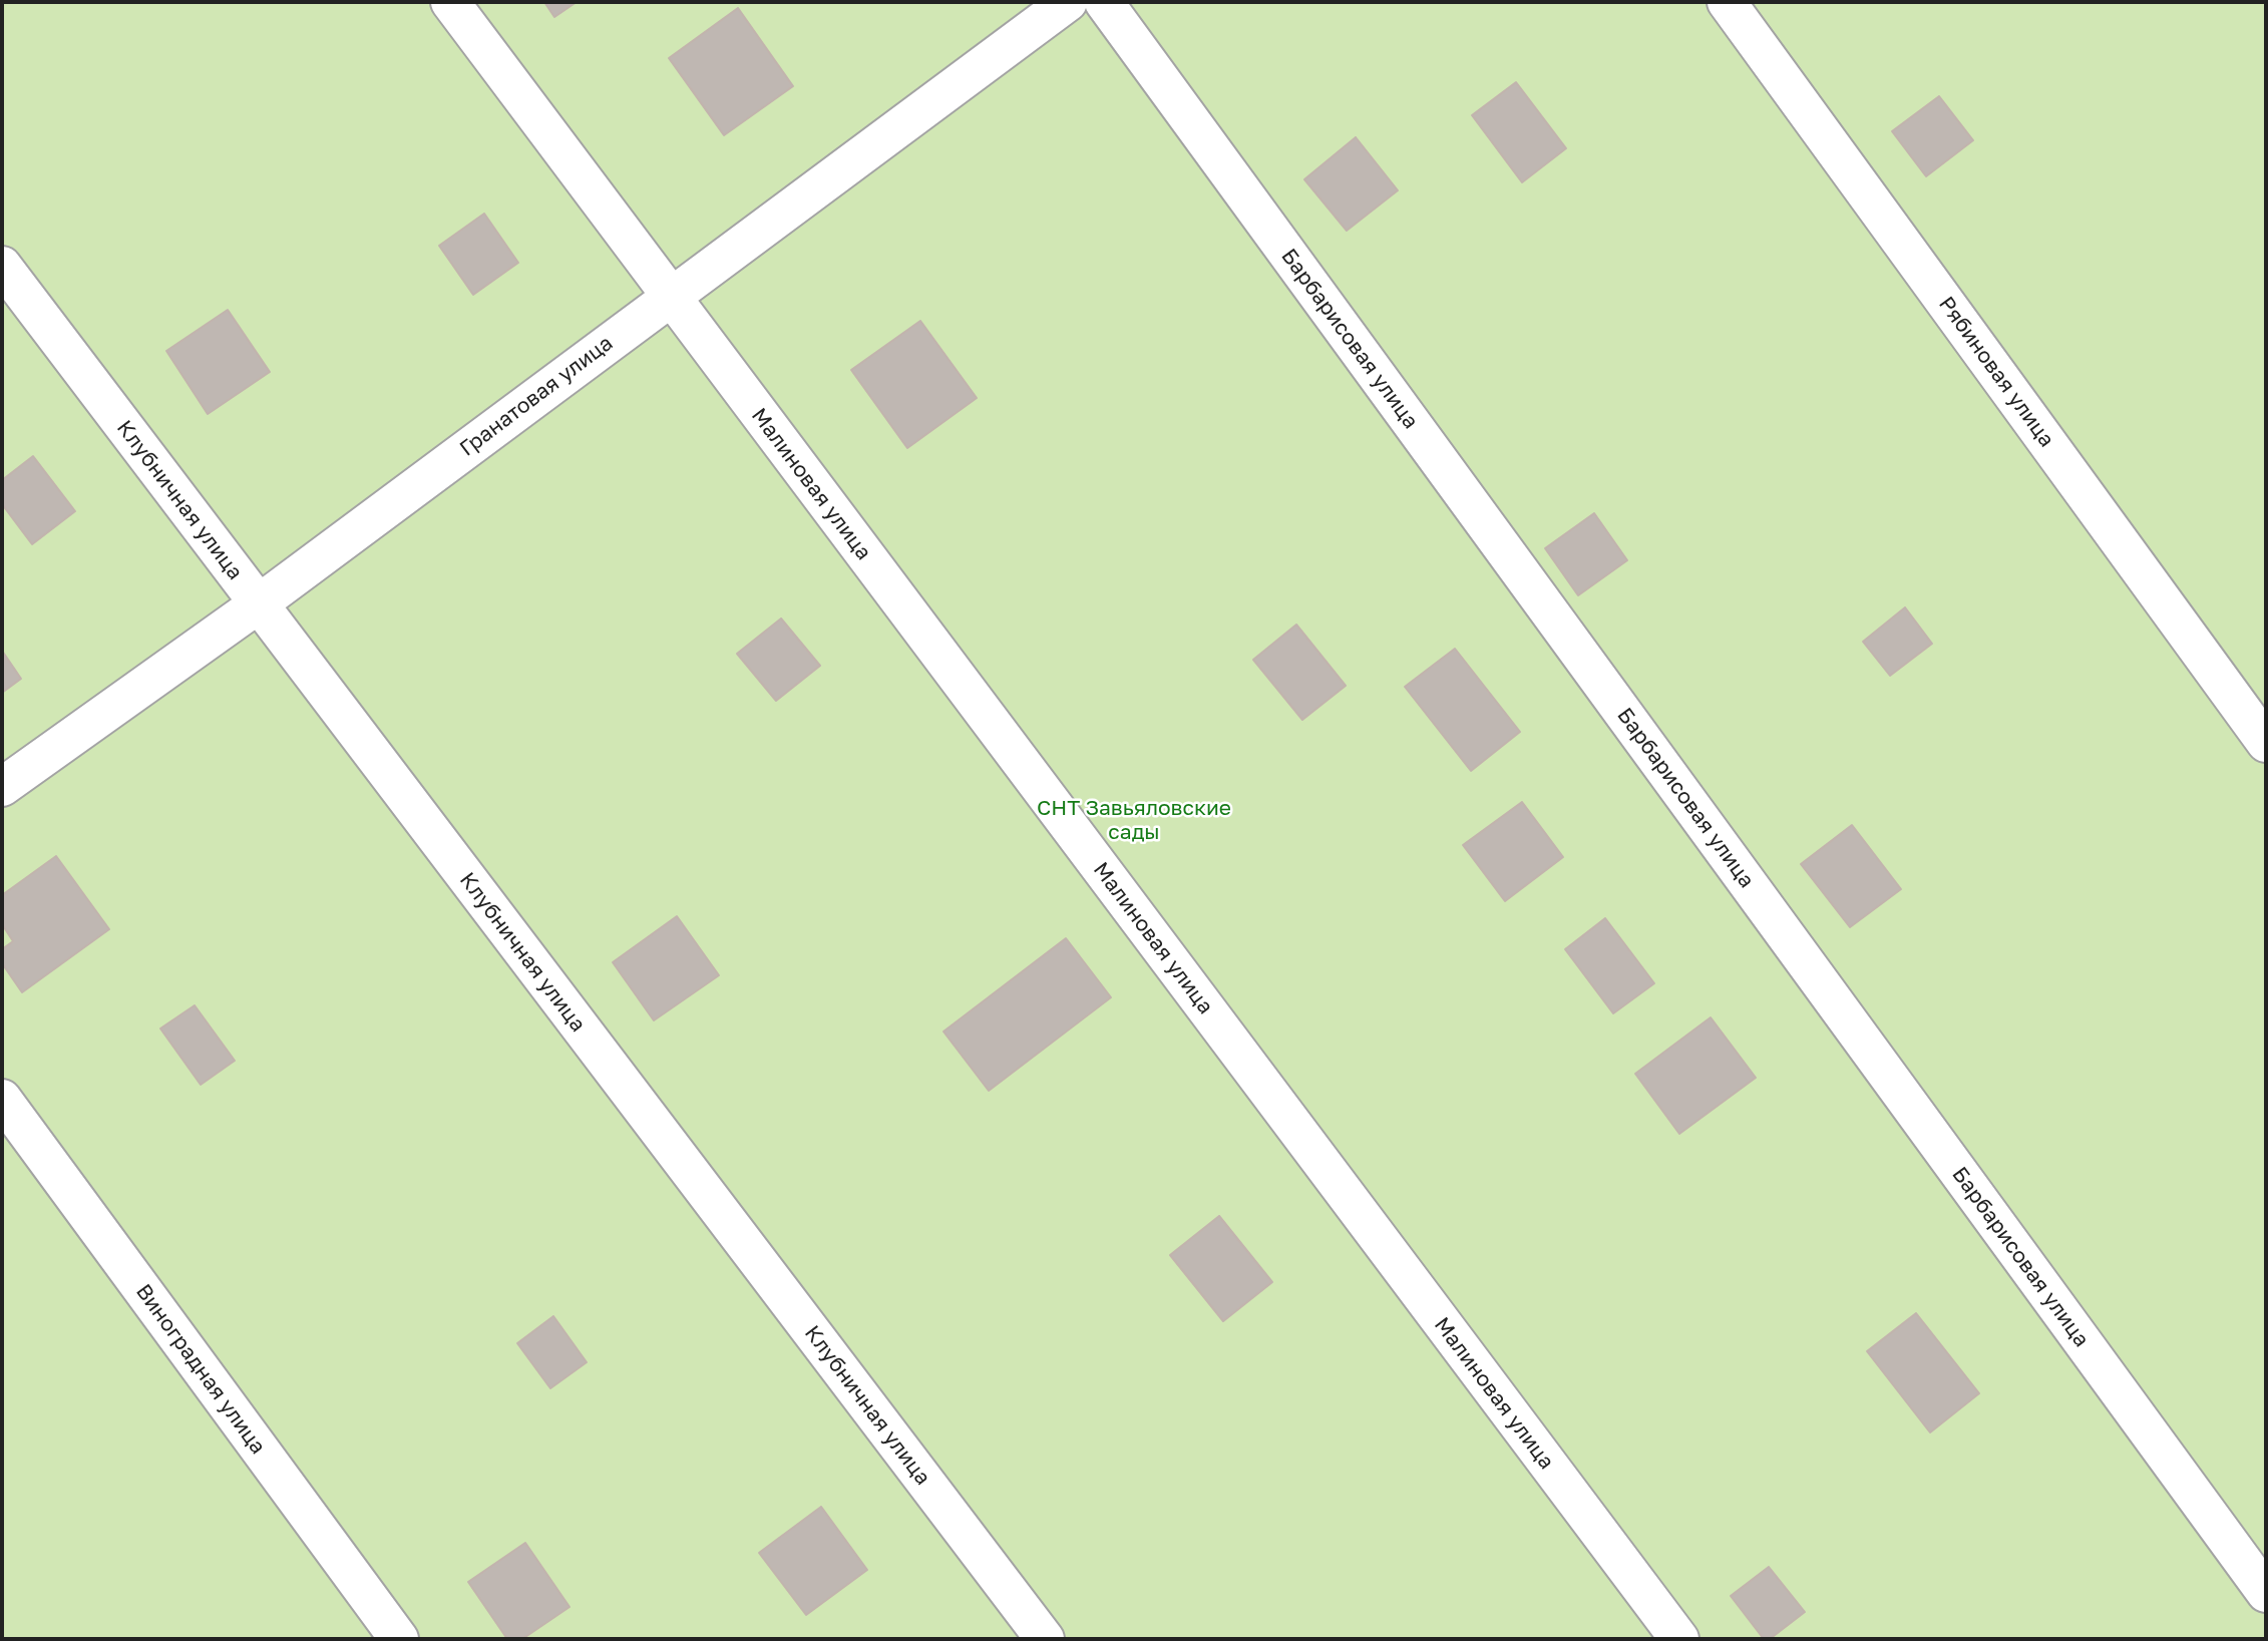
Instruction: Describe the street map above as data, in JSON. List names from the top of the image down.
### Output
{
  "streets": {
    "street": [
      "Барбарисовая улица",
      "Рябиновая улица",
      "Гранатовая улица",
      "Малиновая улица",
      "Клубничная улица",
      "Виноградная улица"
    ]
  },
  "crossings": [
    ["Гранатовая улица", "Малиновая улица"],
    ["Гранатовая улица", "Клубничная улица"]
  ],
  "parks": ["СНТ Завьяловские сады"]
}
